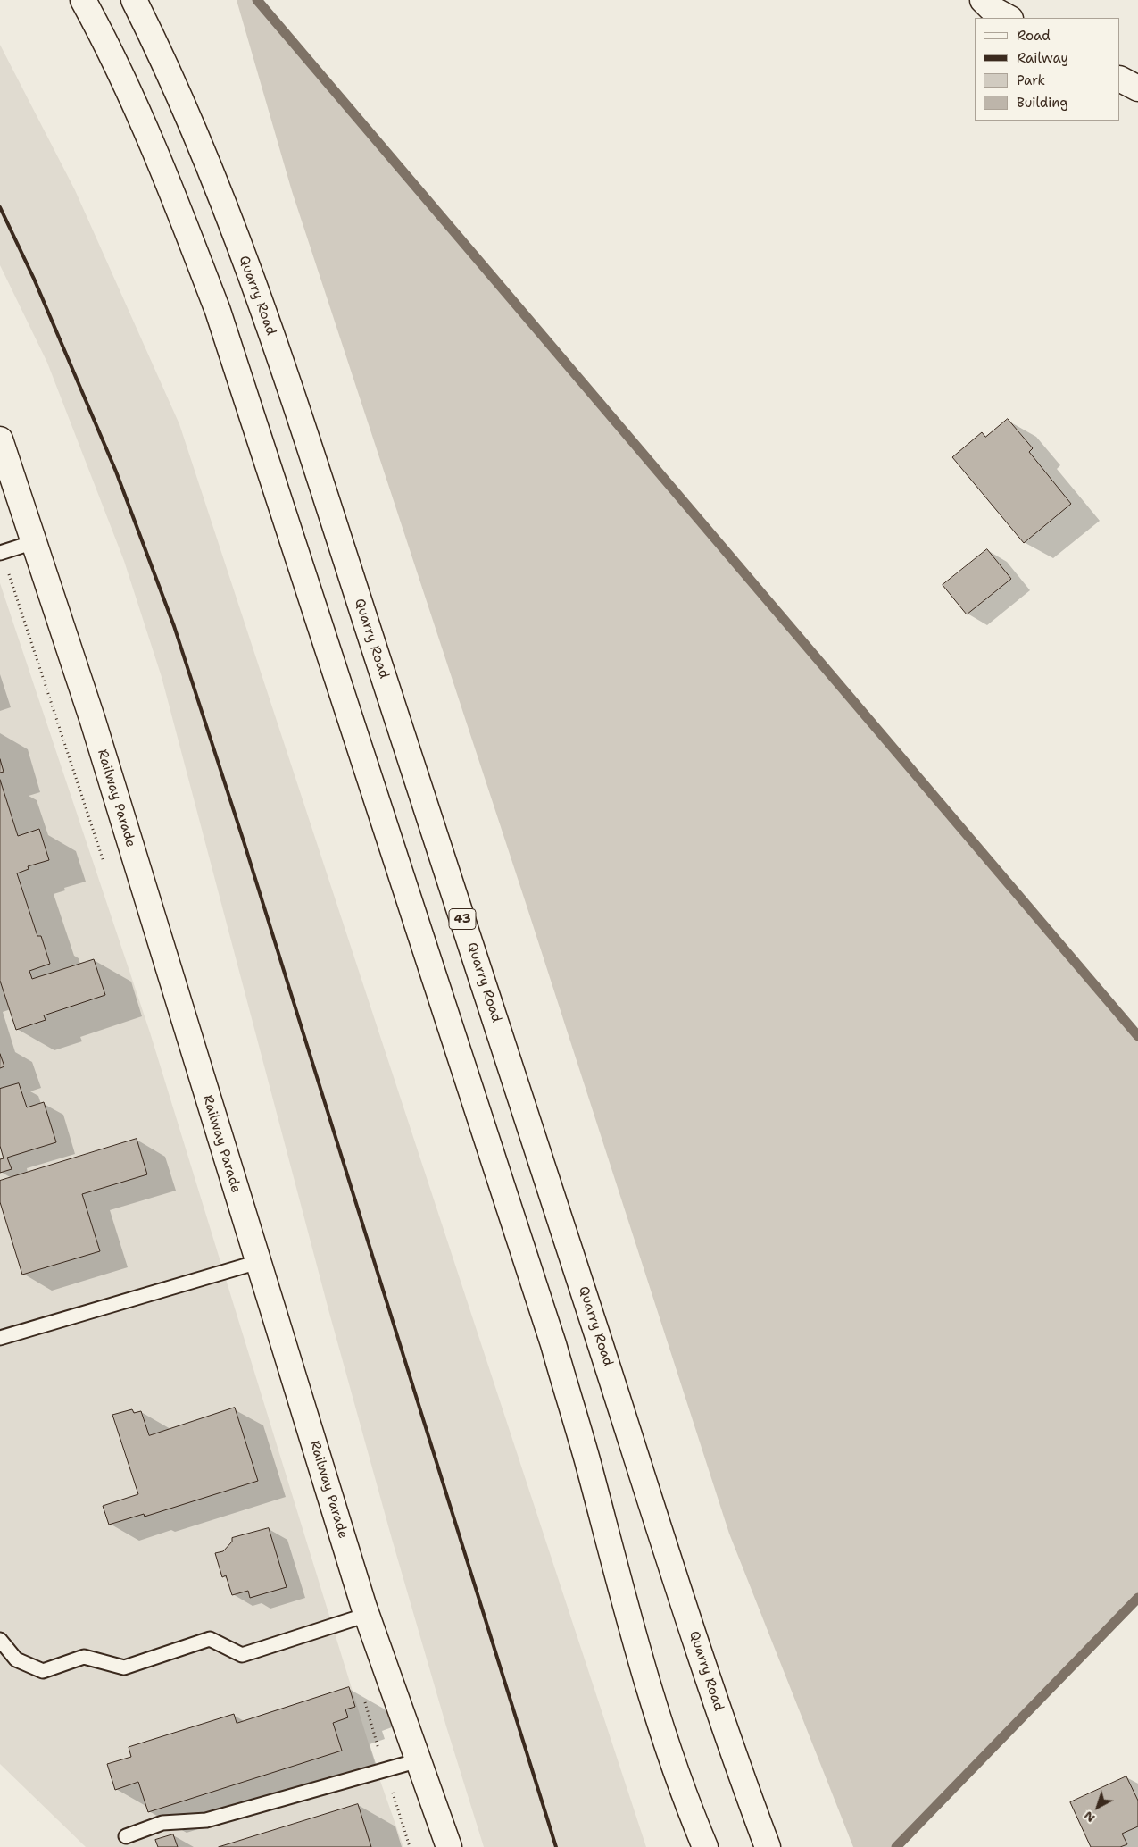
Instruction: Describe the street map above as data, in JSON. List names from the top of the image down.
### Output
{
  "streets": {
    "main road": ["Quarry Road", "Railway Parade", "43"]
  },
  "legend": [
    "Road",
    "Railway",
    "Park",
    "Building"
  ],
  "north": "bottom left"
}
